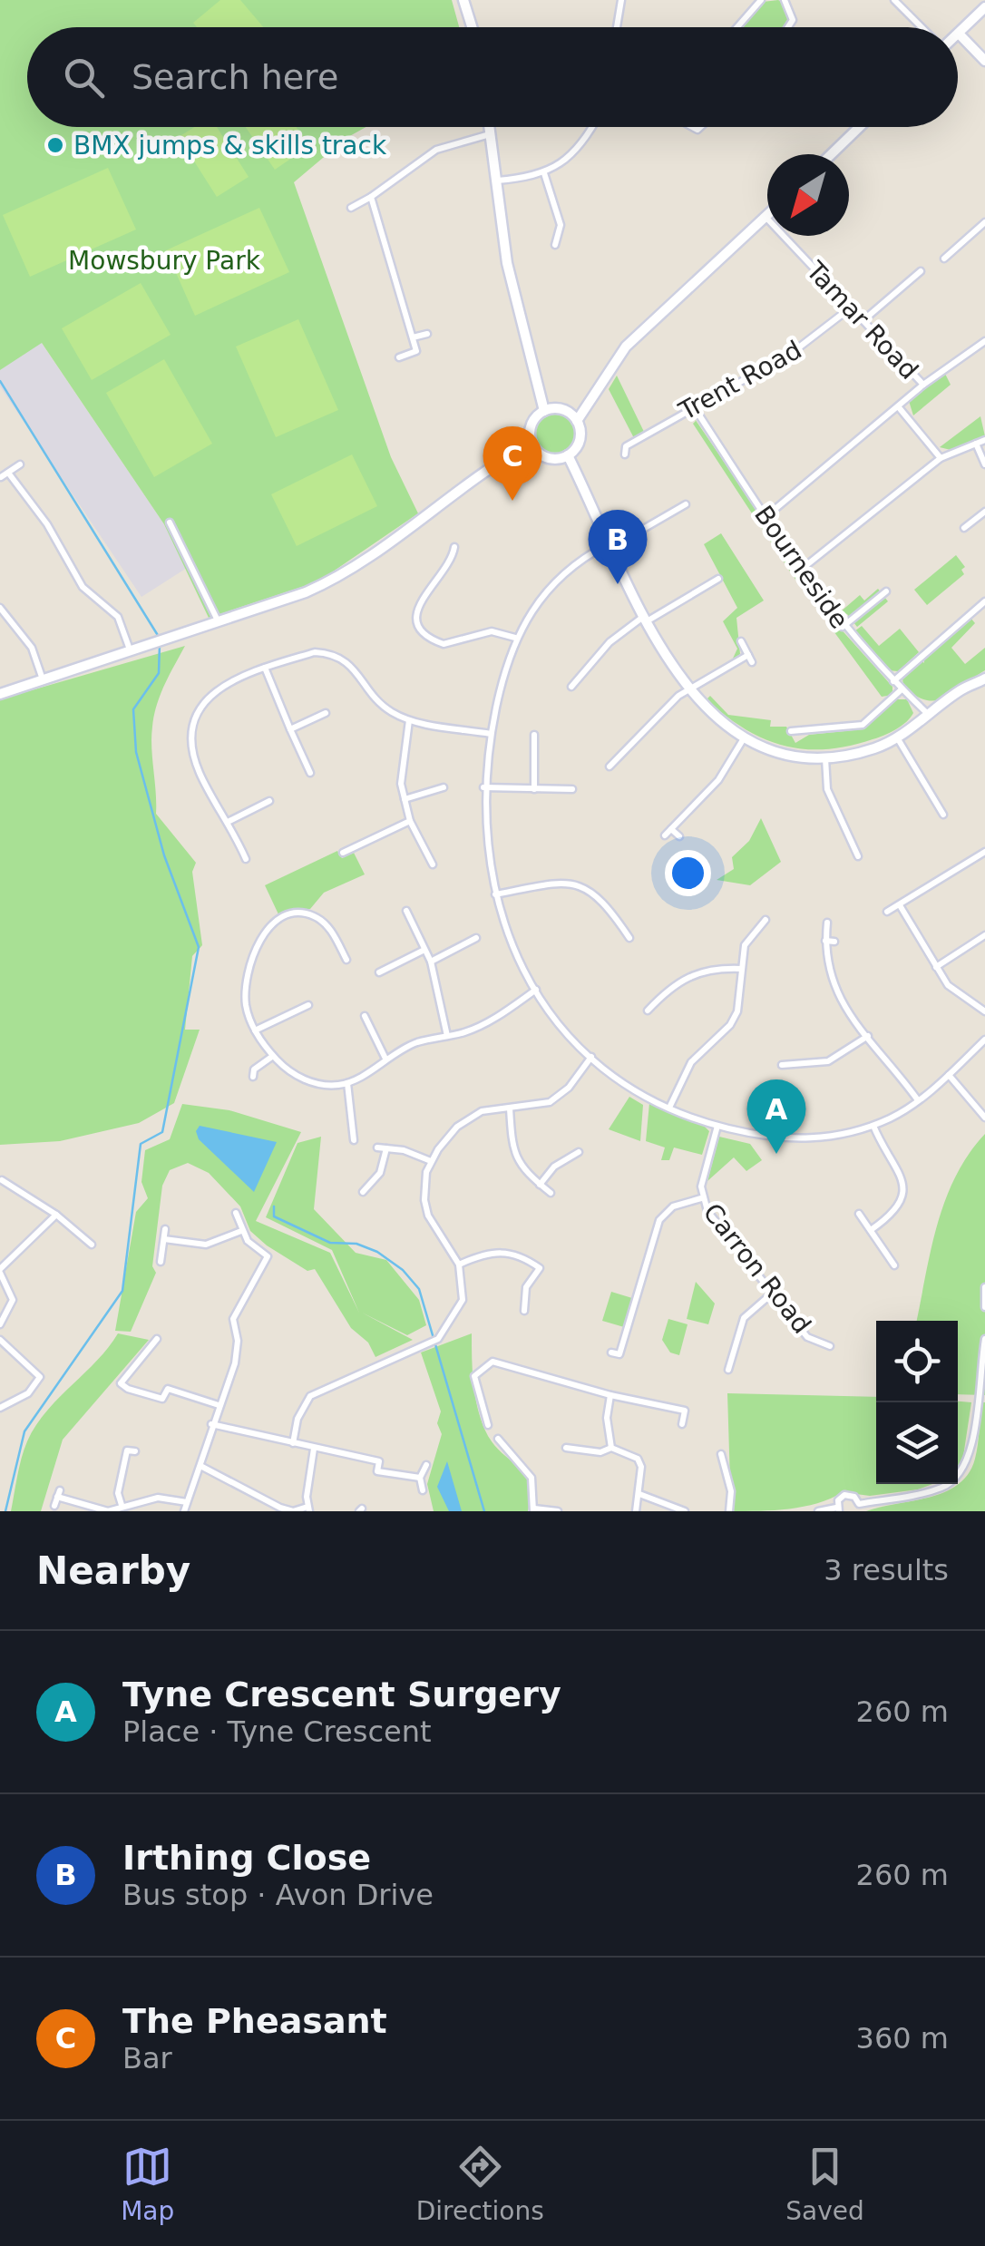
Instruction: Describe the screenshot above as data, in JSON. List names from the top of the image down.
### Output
{
  "streets": {
    "street": [
      "Tamar Road",
      "Trent Road",
      "Bourneside",
      "Carron Road"
    ]
  },
  "crossings": [
    ["Tamar Road", "Trent Road"],
    ["Trent Road", "Bourneside"]
  ],
  "parks": ["Mowsbury Park"],
  "places": ["BMX jumps & skills track"],
  "north": "bottom left",
  "page": {
    "search": "Search here",
    "pins": ["C", "B", "A"],
    "heading": ["Nearby", "3 results"],
    "list": [
      {
        "mark": "A",
        "name": "Tyne Crescent Surgery",
        "note": "Place · Tyne Crescent",
        "value": "260 m"
      },
      {
        "mark": "B",
        "name": "Irthing Close",
        "note": "Bus stop · Avon Drive",
        "value": "260 m"
      },
      {
        "mark": "C",
        "name": "The Pheasant",
        "note": "Bar",
        "value": "360 m"
      }
    ],
    "nav": ["Map", "Directions", "Saved"]
  }
}
